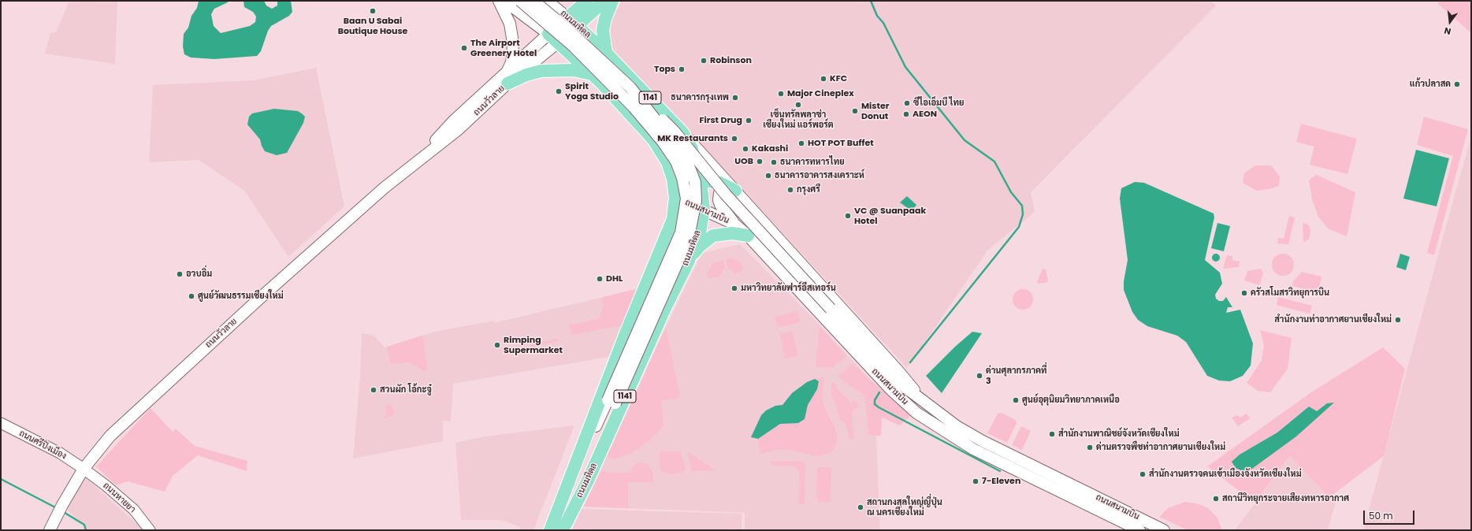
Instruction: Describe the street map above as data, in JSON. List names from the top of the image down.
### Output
{
  "streets": {
    "main road": [
      "ถนนมหิดล",
      "1141",
      "ถนนวัวลาย",
      "ถนนสนามบิน"
    ],
    "street": ["ถนนศรีปิงเมือง", "ถนนหายยา"]
  },
  "crossings": [
    ["ถนนมหิดล", "ถนนวัวลาย"],
    ["ถนนมหิดล", "ถนนสนามบิน"],
    ["ถนนวัวลาย", "ถนนศรีปิงเมือง"],
    ["ถนนวัวลาย", "ถนนหายยา"],
    ["ถนนศรีปิงเมือง", "ถนนหายยา"]
  ],
  "places": [
    "Baan U Sabai Boutique House",
    "The Airport Greenery Hotel",
    "Robinson",
    "Tops",
    "KFC",
    "แก้วปลาสด",
    "Spirit Yoga Studio",
    "Major Cineplex",
    "ธนาคารกรุงเทพ",
    "ซีไอเอ็มบี ไทย",
    "เซ็นทรัลพลาซ่า เชียงใหม่ แอร์พอร์ต",
    "Mister Donut",
    "AEON",
    "First Drug",
    "MK Restaurants",
    "HOT POT Buffet",
    "Kakashi",
    "UOB",
    "ธนาคารทหารไทย",
    "ธนาคารอาคารสงเคราะห์",
    "กรุงศรี",
    "VC @ Suanpaak Hotel",
    "อวบอิ่ม",
    "DHL",
    "มหาวิทยาลัยฟาร์อีสเทอร์น",
    "ครัวสโมสรวิทยุการบิน",
    "ศูนย์วัฒนธรรมเชียงใหม่",
    "สำนักงานท่าอากาศยานเชียงใหม่",
    "Rimping Supermarket",
    "ด่านศุลากรภาคที่ 3",
    "สวนผัก โอ้กะจู๋",
    "ศูนย์อุตุนิยมวิทยาภาคเหนือ",
    "สำนักงานพาณิชย์จังหวัดเชียงใหม่",
    "ด่านตรวจพืชท่าอากาศยานเชียงใหม่",
    "สำนักงานตรวจคนเข้าเมืองจังหวัดเชียงใหม่",
    "7-Eleven",
    "สถานีวิทยุกระจายเสียงทหารอากาศ",
    "สถานกงสุลใหญ่ญี่ปุ่น ณ นครเชียงใหม่"
  ],
  "scale_bar": "50 m",
  "north": "bottom"
}
